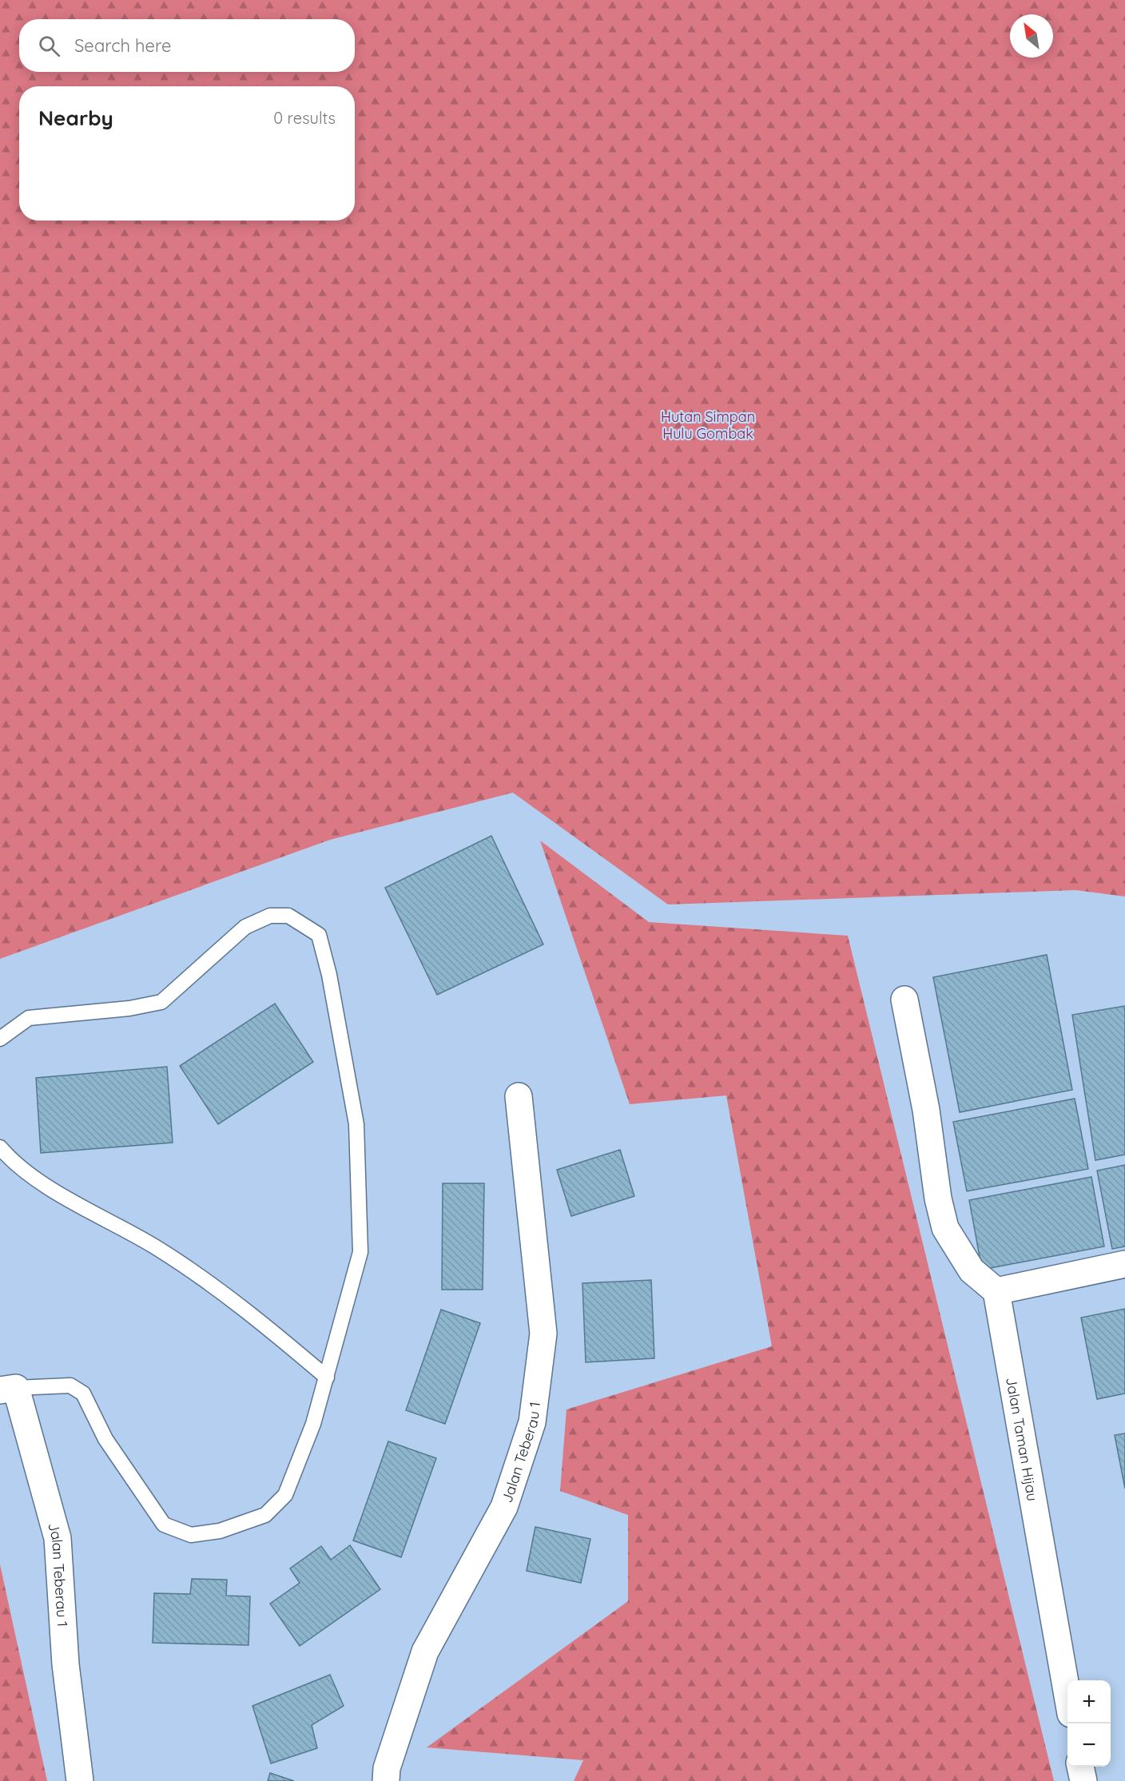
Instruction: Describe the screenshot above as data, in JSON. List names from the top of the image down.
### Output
{
  "streets": {
    "street": ["Jalan Taman Hijau", "Jalan Teberau 1"]
  },
  "parks": ["Hutan Simpan Hulu Gombak"],
  "north": "top left",
  "page": {
    "search": "Search here",
    "heading": ["Nearby", "0 results"],
    "map_buttons": ["+", "−"]
  }
}
